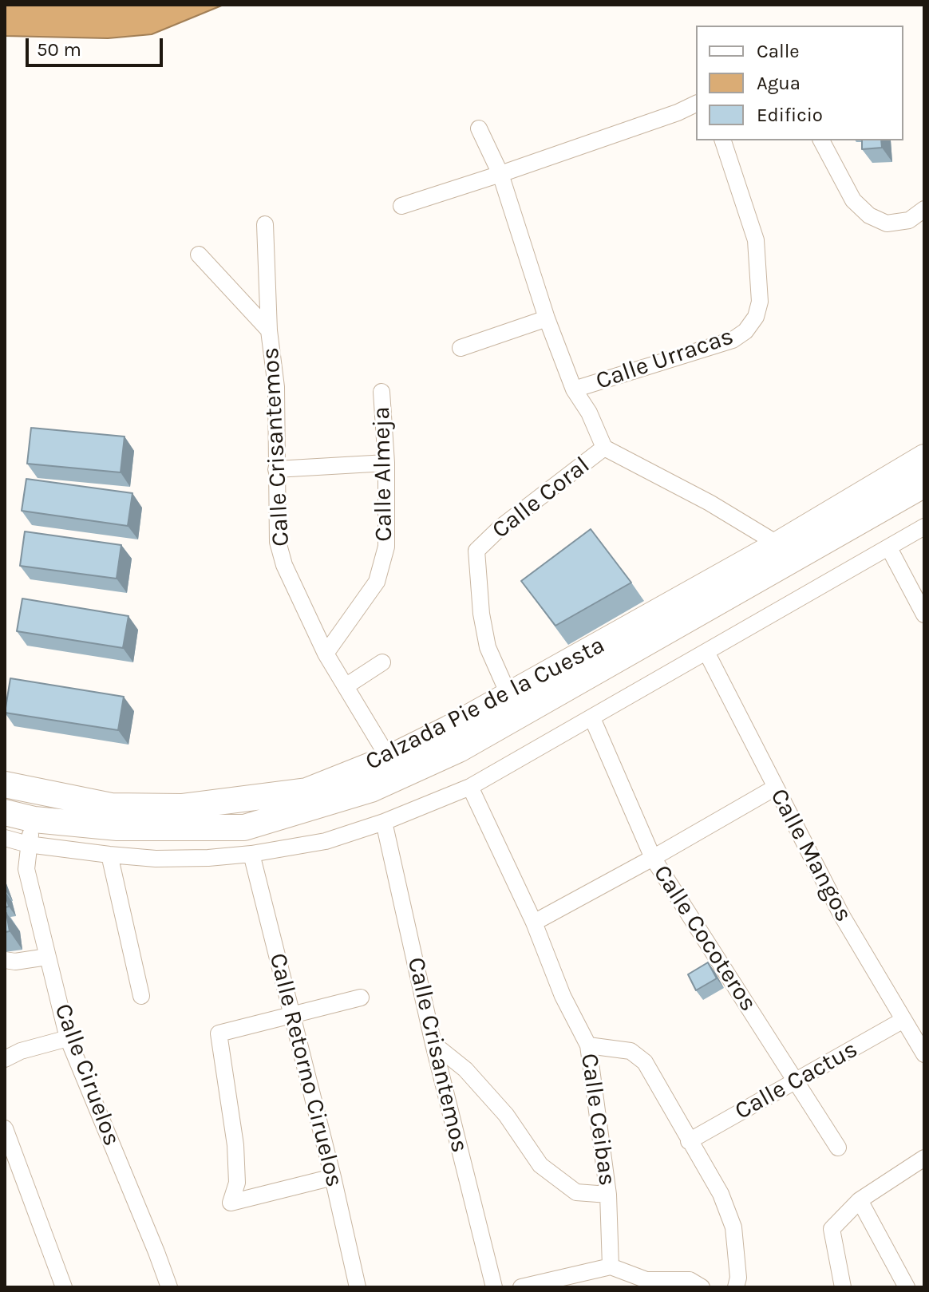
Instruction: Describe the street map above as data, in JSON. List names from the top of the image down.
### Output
{
  "streets": {
    "main road": ["Calzada Pie de la Cuesta"],
    "street": [
      "Calle Urracas",
      "Calle Crisantemos",
      "Calle Almeja",
      "Calle Coral",
      "Calle Mangos",
      "Calle Cocoteros",
      "Calle Retorno Ciruelos",
      "Calle Ciruelos",
      "Calle Cactus",
      "Calle Ceibas"
    ]
  },
  "crossings": [
    ["Calle Urracas", "Calle Coral"],
    ["Calle Crisantemos", "Calle Almeja"],
    ["Calle Crisantemos", "Calzada Pie de la Cuesta"],
    ["Calle Coral", "Calzada Pie de la Cuesta"],
    ["Calzada Pie de la Cuesta", "Calle Ciruelos"],
    ["Calle Mangos", "Calle Cactus"],
    ["Calle Cocoteros", "Calle Cactus"]
  ],
  "legend": ["Calle", "Agua", "Edificio"],
  "scale_bar": "50 m"
}
